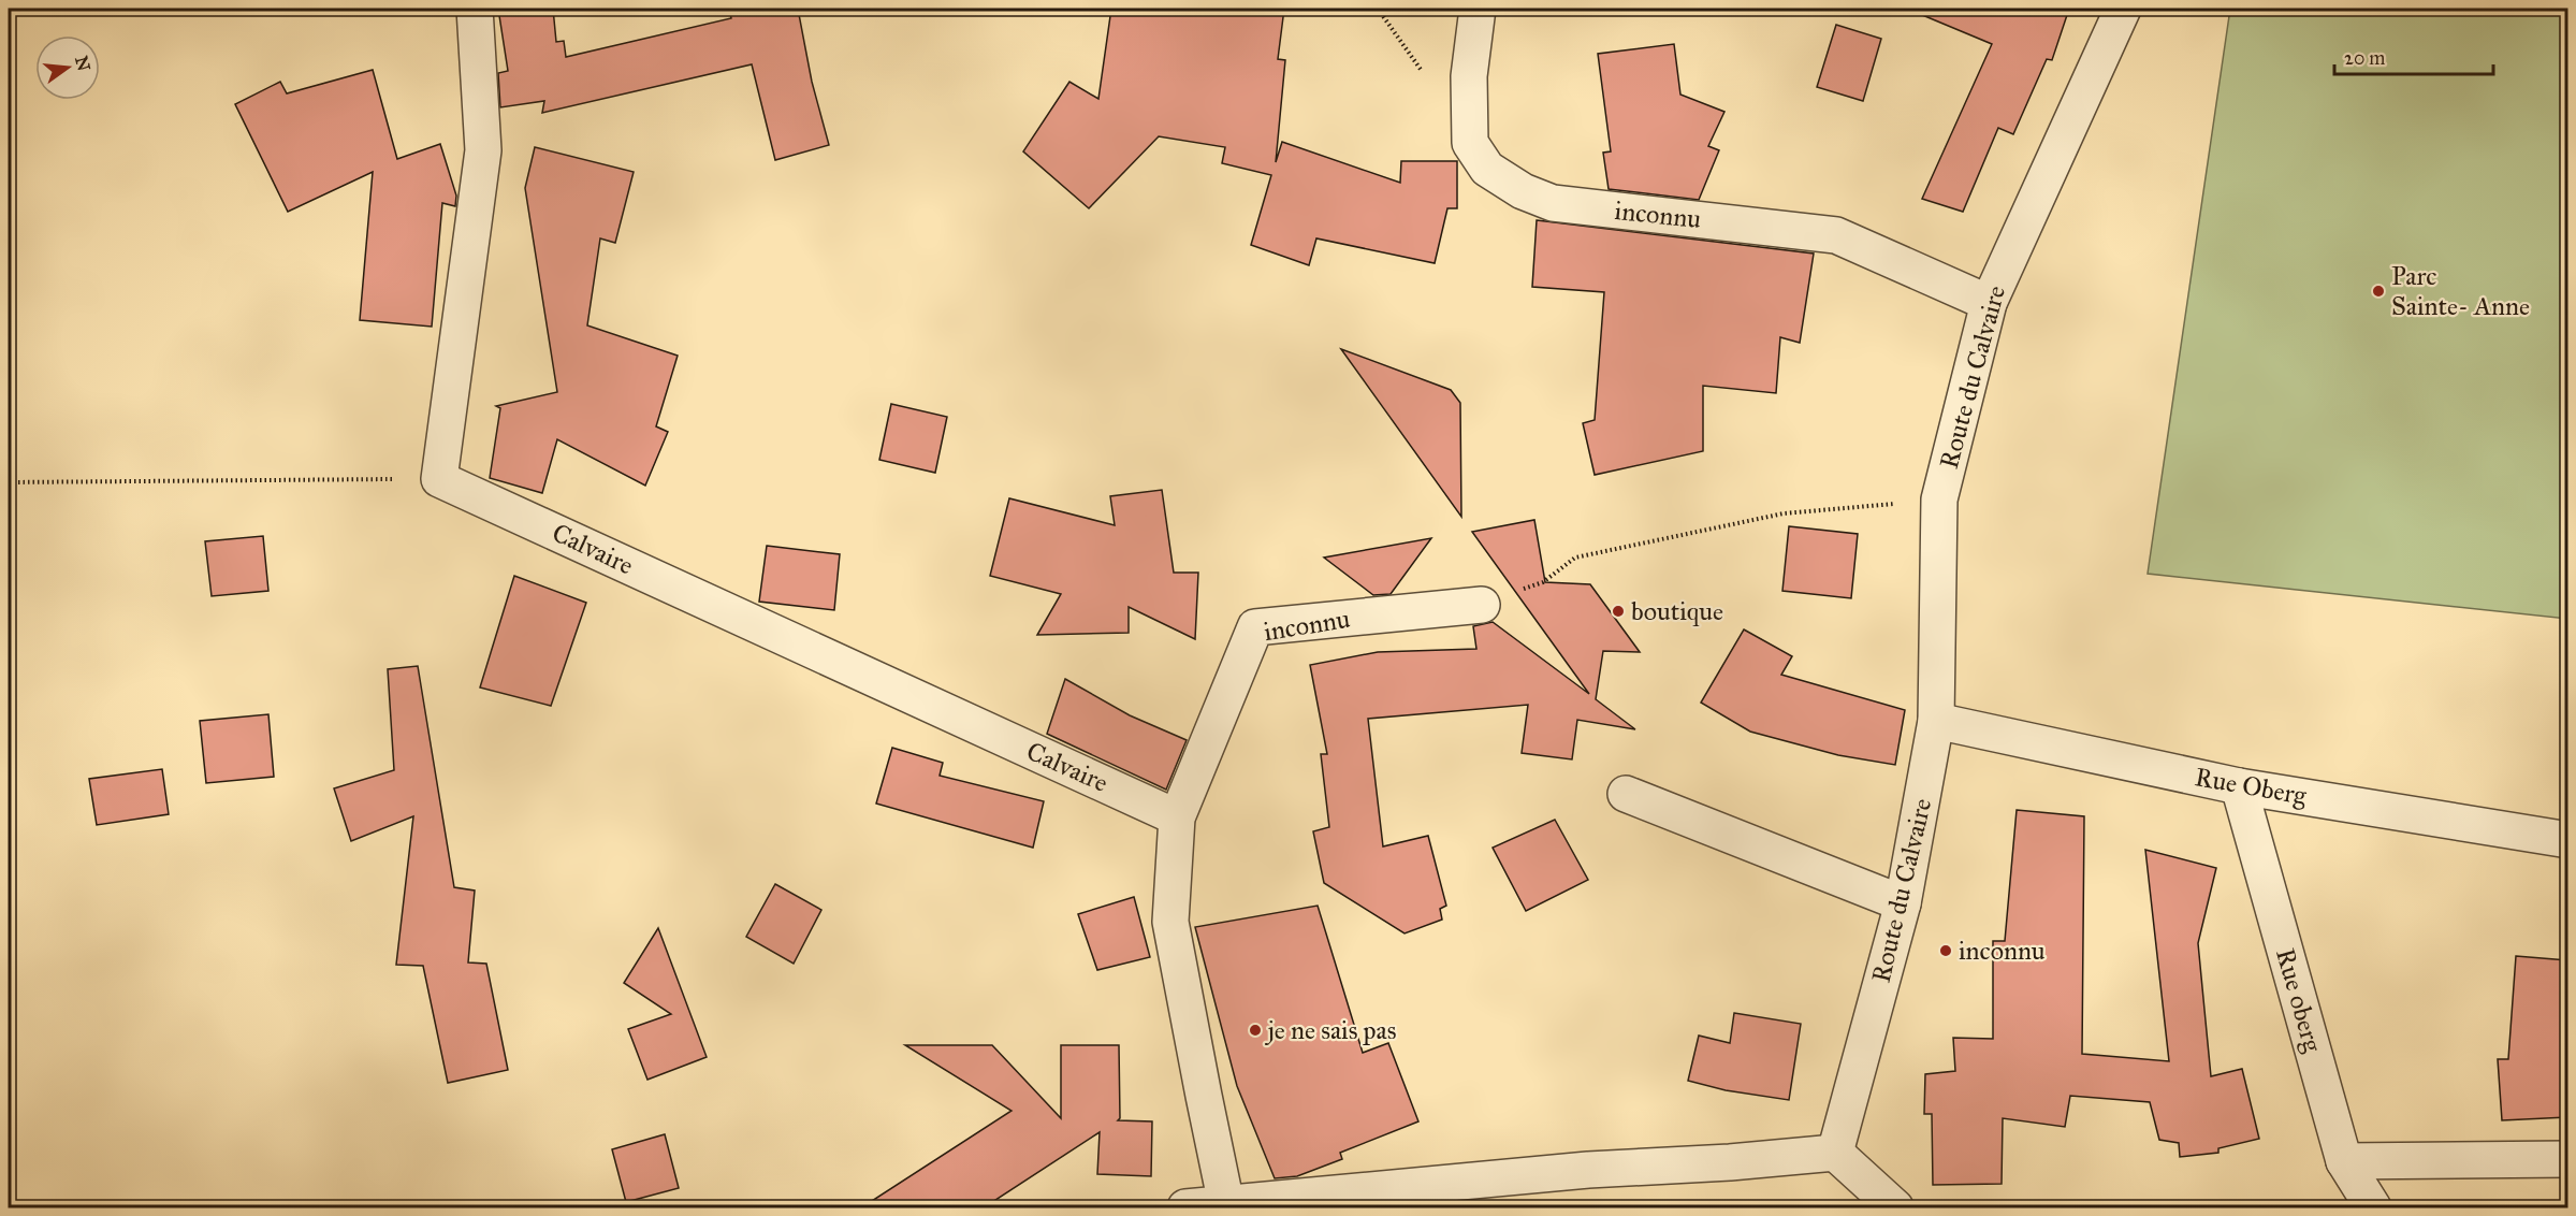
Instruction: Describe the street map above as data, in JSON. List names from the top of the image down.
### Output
{
  "streets": {
    "street": [
      "inconnu",
      "Route du Calvaire",
      "Calvaire",
      "Rue Oberg",
      "Rue oberg"
    ]
  },
  "crossings": [
    ["inconnu", "Route du Calvaire"],
    ["inconnu", "Calvaire"],
    ["Route du Calvaire", "Rue Oberg"],
    ["Rue Oberg", "Rue oberg"]
  ],
  "places": [
    "Parc Sainte- Anne",
    "boutique",
    "inconnu",
    "je ne sais pas"
  ],
  "scale_bar": "20 m",
  "north": "right"
}
